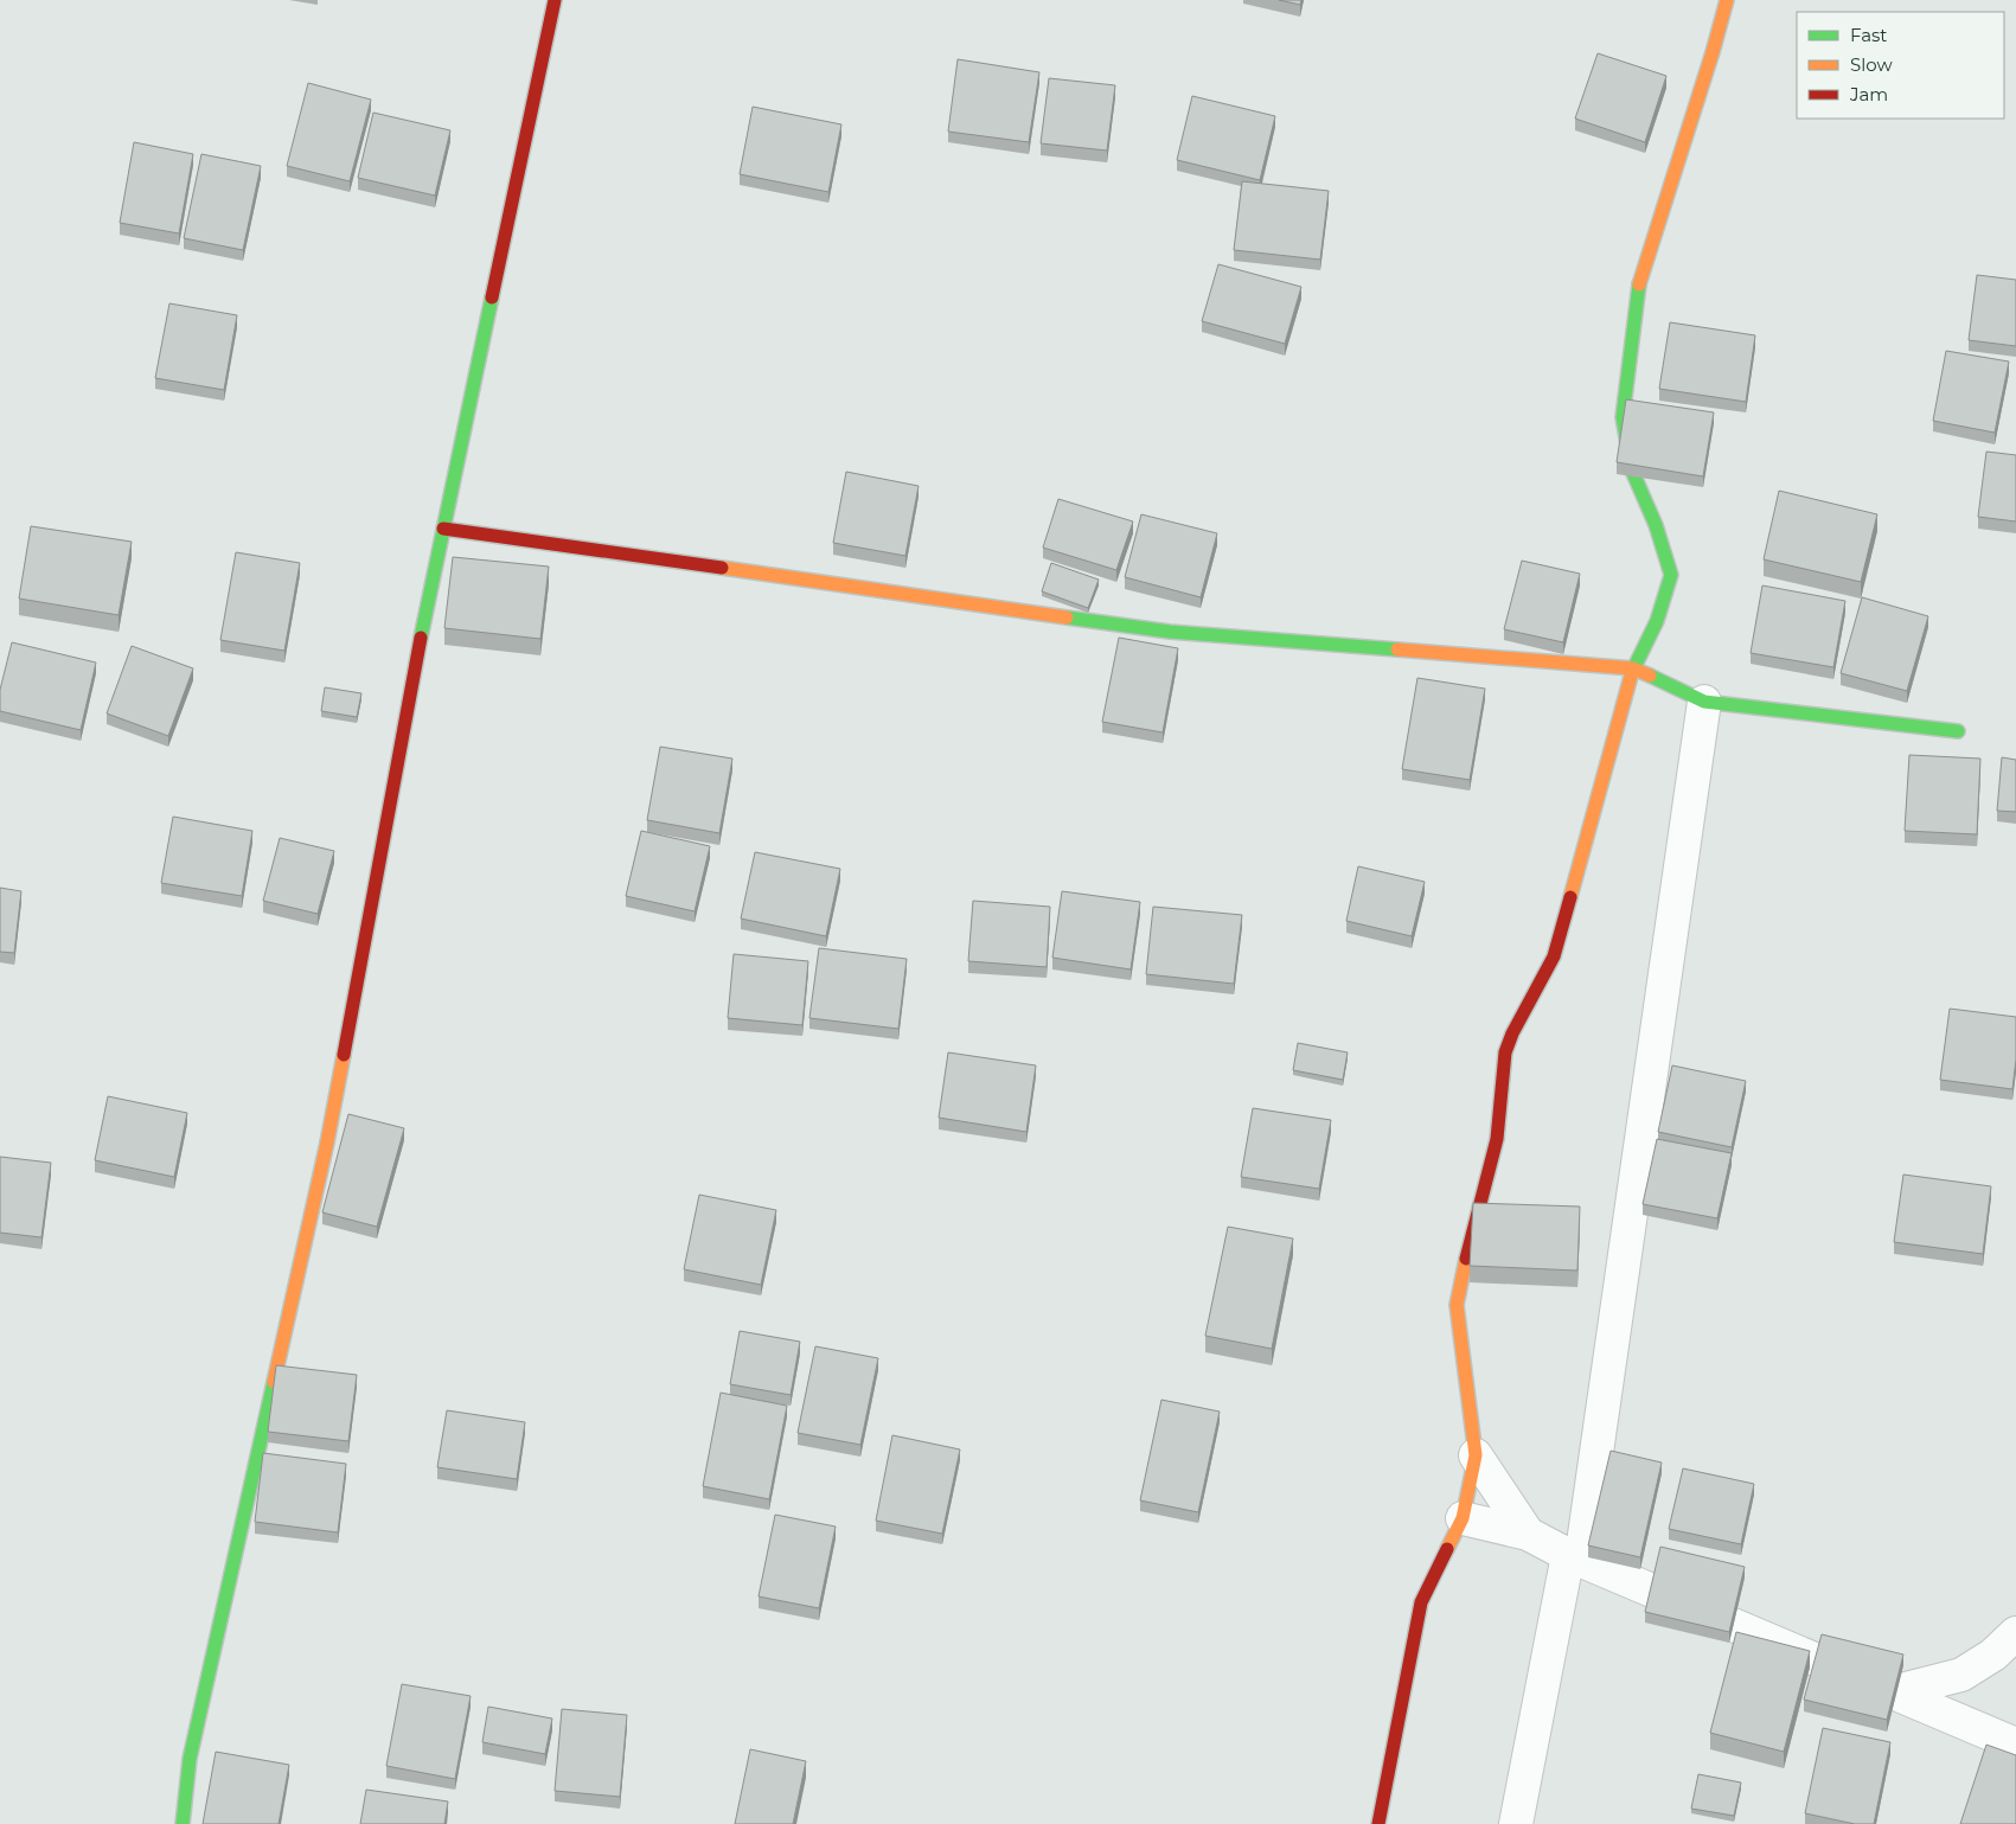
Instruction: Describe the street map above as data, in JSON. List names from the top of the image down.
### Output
{
  "legend": ["Fast", "Slow", "Jam"]
}
